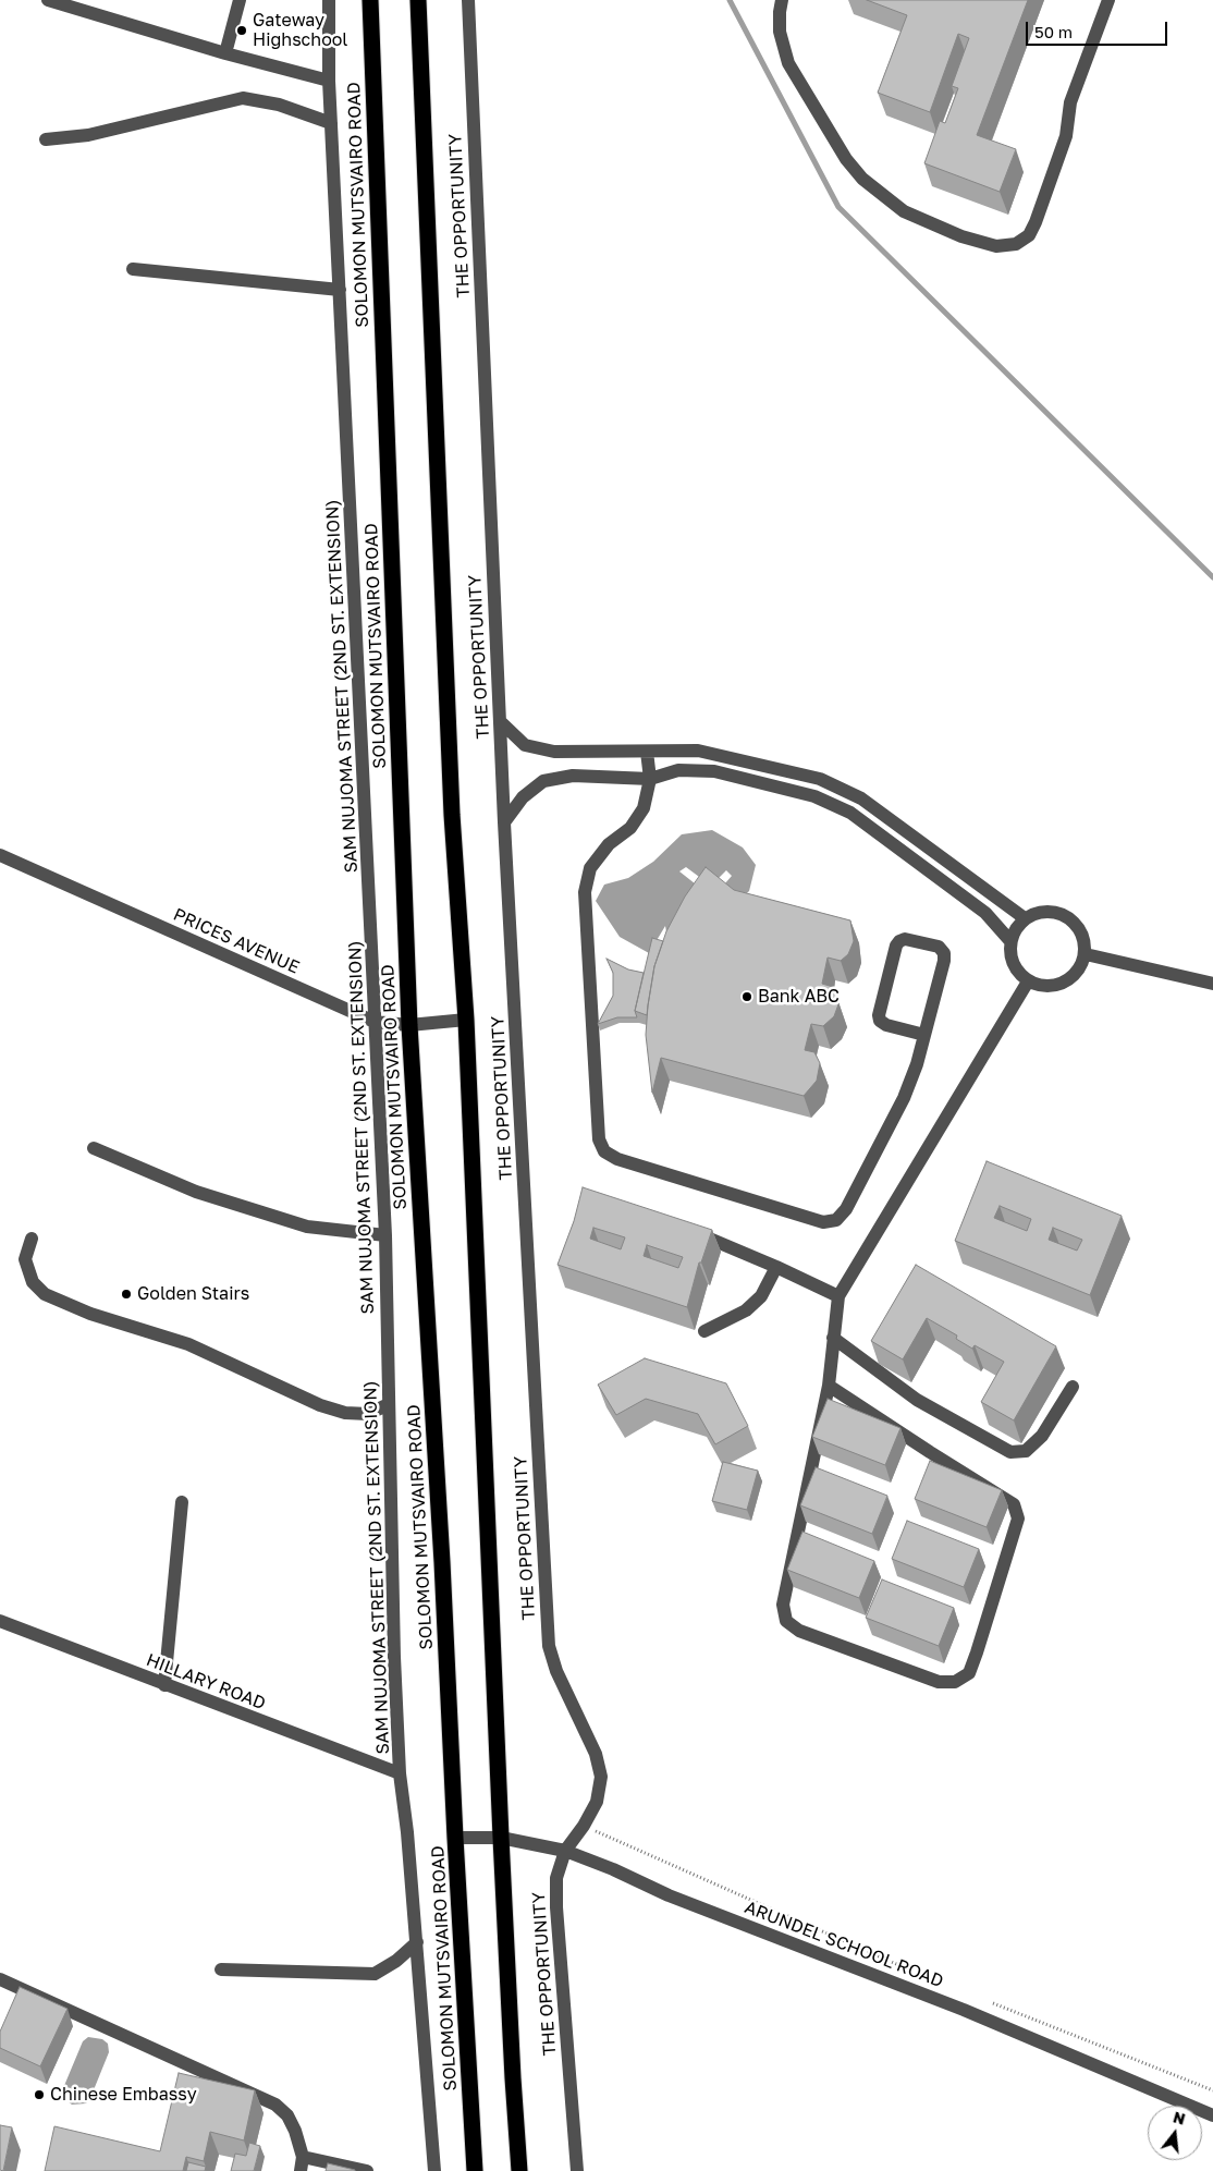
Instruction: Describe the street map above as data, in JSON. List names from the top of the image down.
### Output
{
  "streets": {
    "highway": ["SOLOMON MUTSVAIRO ROAD"],
    "street": [
      "THE OPPORTUNITY",
      "SAM NUJOMA STREET (2ND ST. EXTENSION)",
      "PRICES AVENUE",
      "HILLARY ROAD",
      "ARUNDEL SCHOOL ROAD"
    ]
  },
  "crossings": [
    ["SOLOMON MUTSVAIRO ROAD", "PRICES AVENUE"],
    ["SOLOMON MUTSVAIRO ROAD", "ARUNDEL SCHOOL ROAD"],
    ["THE OPPORTUNITY", "ARUNDEL SCHOOL ROAD"],
    ["SAM NUJOMA STREET (2ND ST. EXTENSION)", "PRICES AVENUE"],
    ["SAM NUJOMA STREET (2ND ST. EXTENSION)", "HILLARY ROAD"]
  ],
  "places": [
    "Gateway Highschool",
    "Bank ABC",
    "Golden Stairs",
    "Chinese Embassy"
  ],
  "scale_bar": "50 m",
  "north": "top"
}
